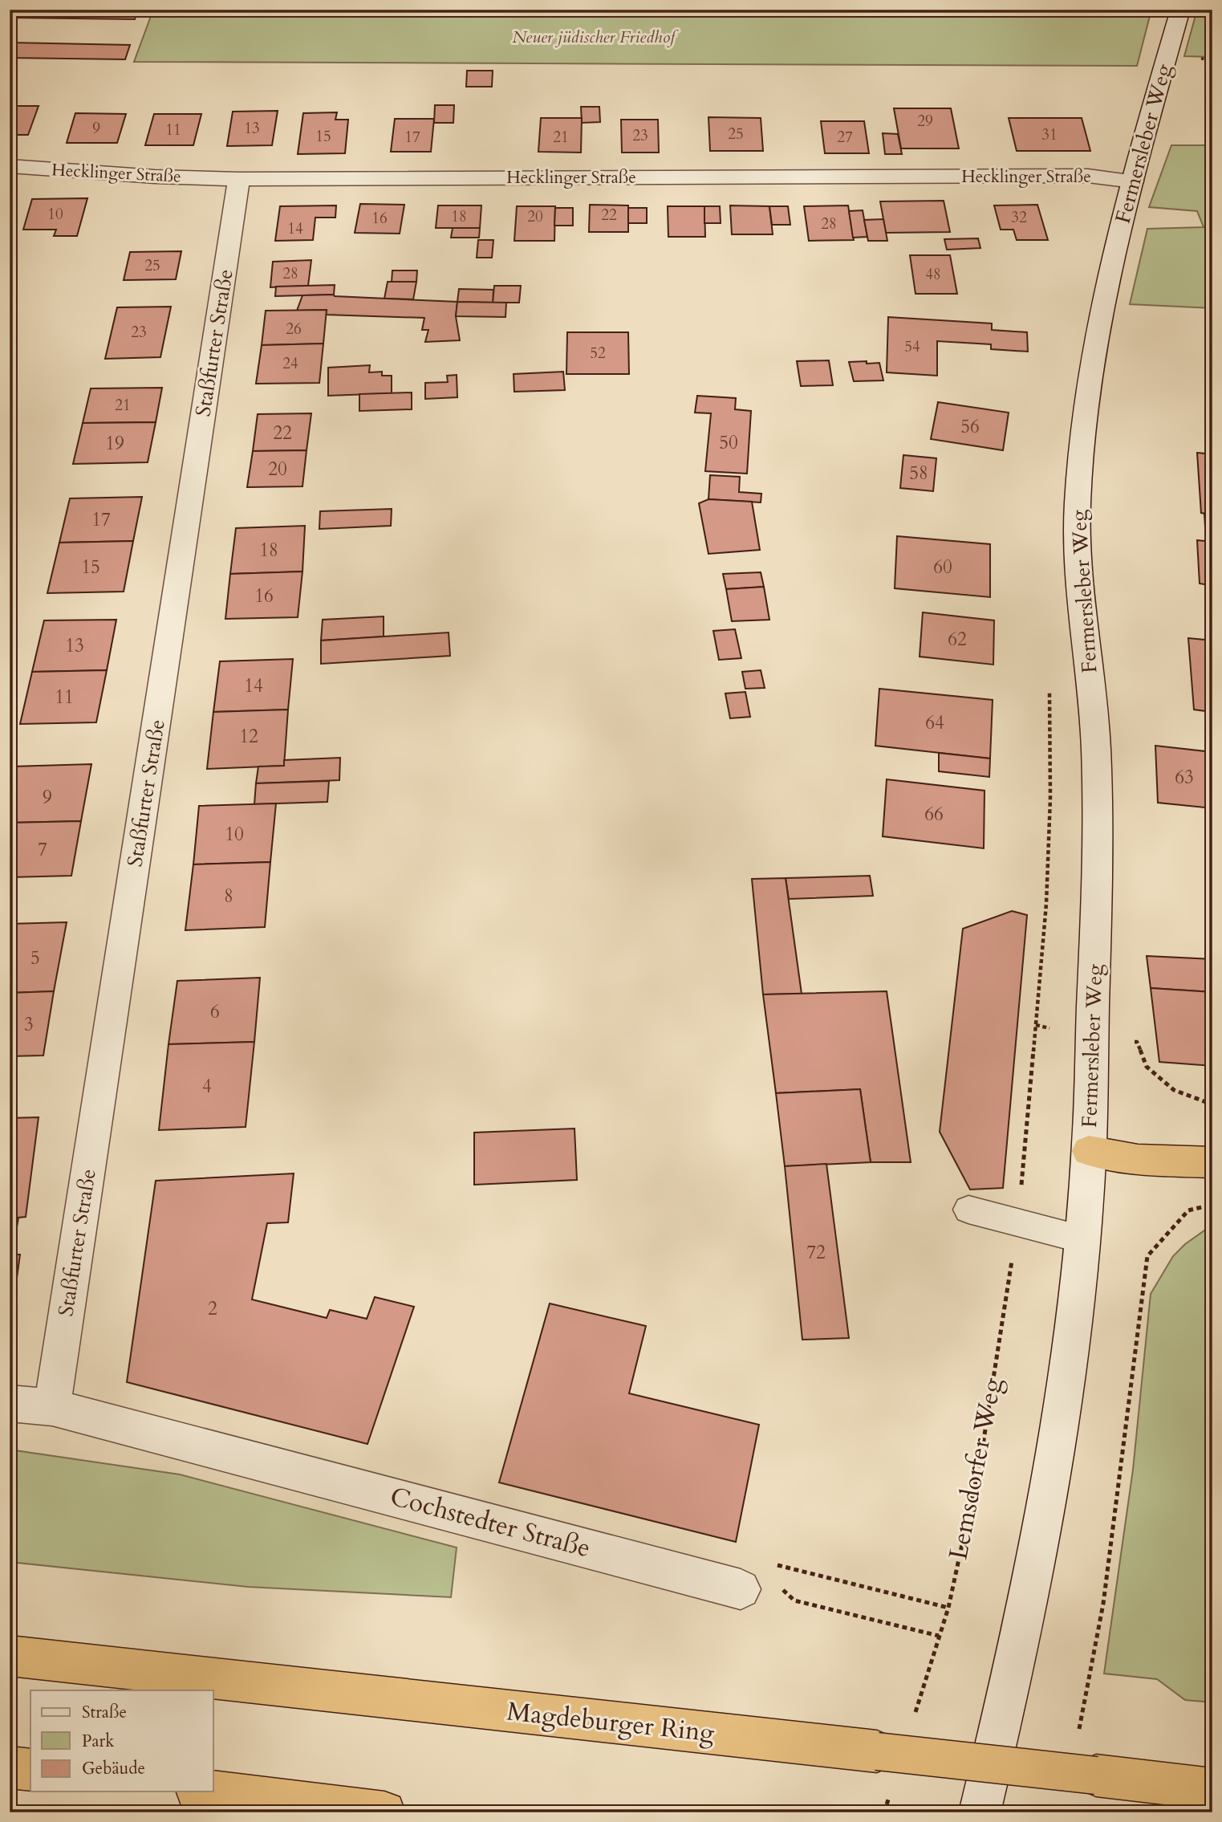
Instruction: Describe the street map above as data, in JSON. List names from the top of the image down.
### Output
{
  "streets": {
    "highway": ["Magdeburger Ring"],
    "street": [
      "Fermersleber Weg",
      "Hecklinger Straße",
      "Staßfurter Straße",
      "Cochstedter Straße"
    ],
    "path": ["Lemsdorfer Weg"]
  },
  "crossings": [
    ["Fermersleber Weg", "Hecklinger Straße"],
    ["Fermersleber Weg", "Lemsdorfer Weg"],
    ["Hecklinger Straße", "Staßfurter Straße"],
    ["Staßfurter Straße", "Cochstedter Straße"]
  ],
  "parks": ["Neuer jüdischer Friedhof"],
  "house_numbers": [
    "29",
    "9",
    "13",
    "11",
    "25",
    "31",
    "23",
    "15",
    "17",
    "21",
    "27",
    "10",
    "22",
    "18",
    "20",
    "32",
    "16",
    "28",
    "14",
    "25",
    "28",
    "48",
    "26",
    "23",
    "54",
    "52",
    "24",
    "21",
    "56",
    "22",
    "50",
    "19",
    "20",
    "58",
    "17",
    "18",
    "15",
    "60",
    "16",
    "62",
    "13",
    "14",
    "11",
    "64",
    "12",
    "63",
    "9",
    "66",
    "10",
    "7",
    "8",
    "5",
    "6",
    "3",
    "4",
    "72",
    "2"
  ],
  "legend": ["Straße", "Park", "Gebäude"]
}
